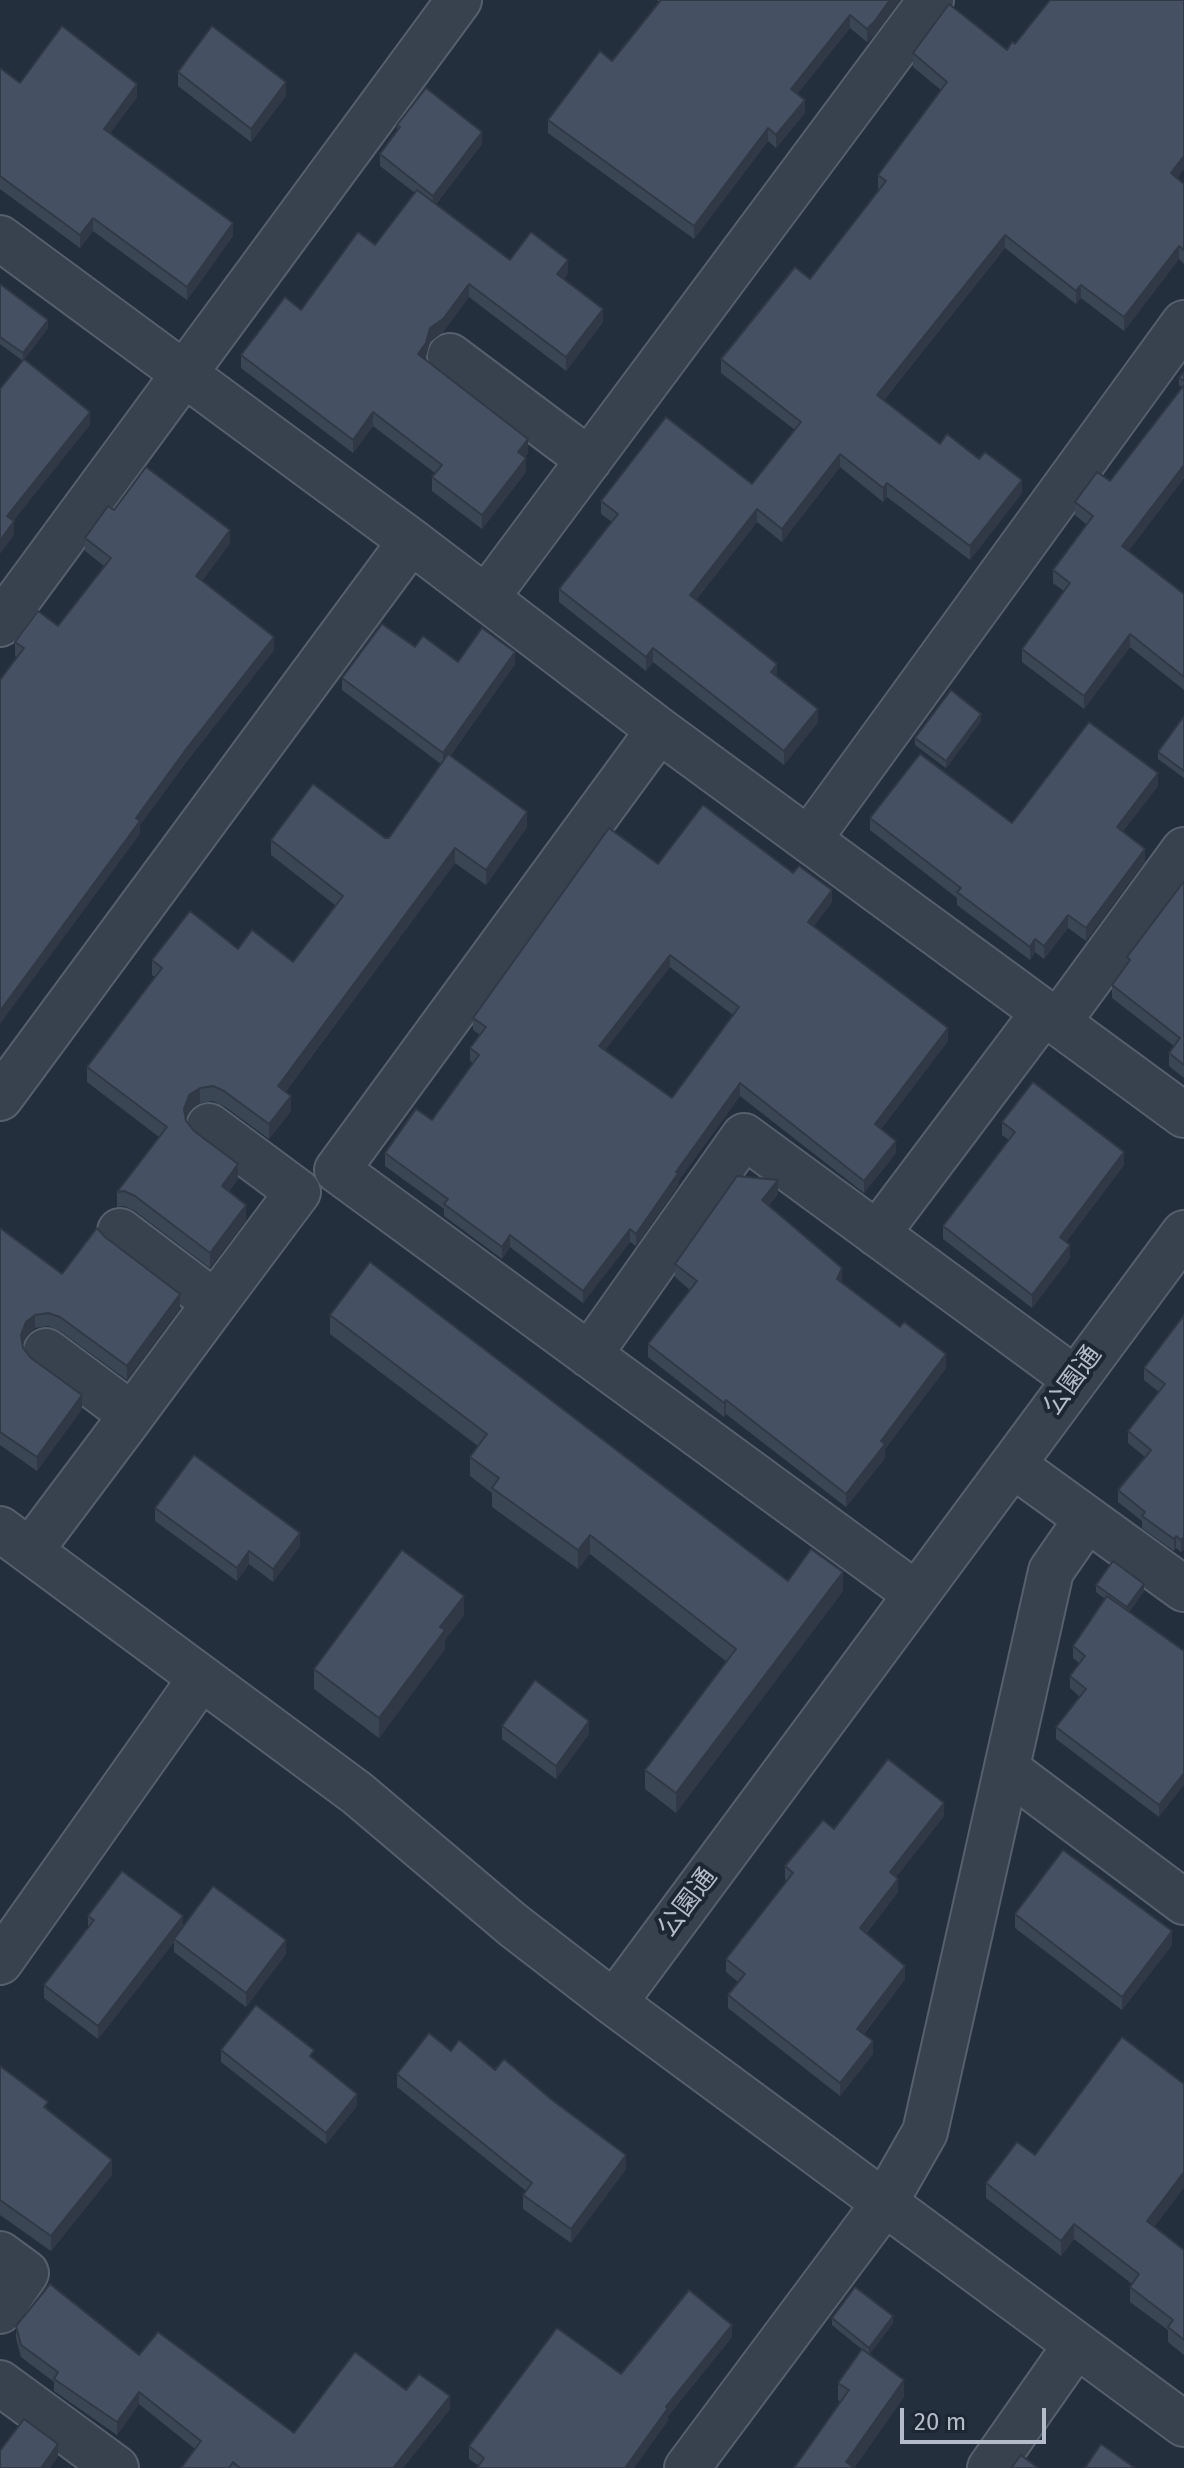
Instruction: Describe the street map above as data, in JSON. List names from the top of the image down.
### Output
{
  "streets": {
    "street": ["公園通"]
  },
  "scale_bar": "20 m"
}
